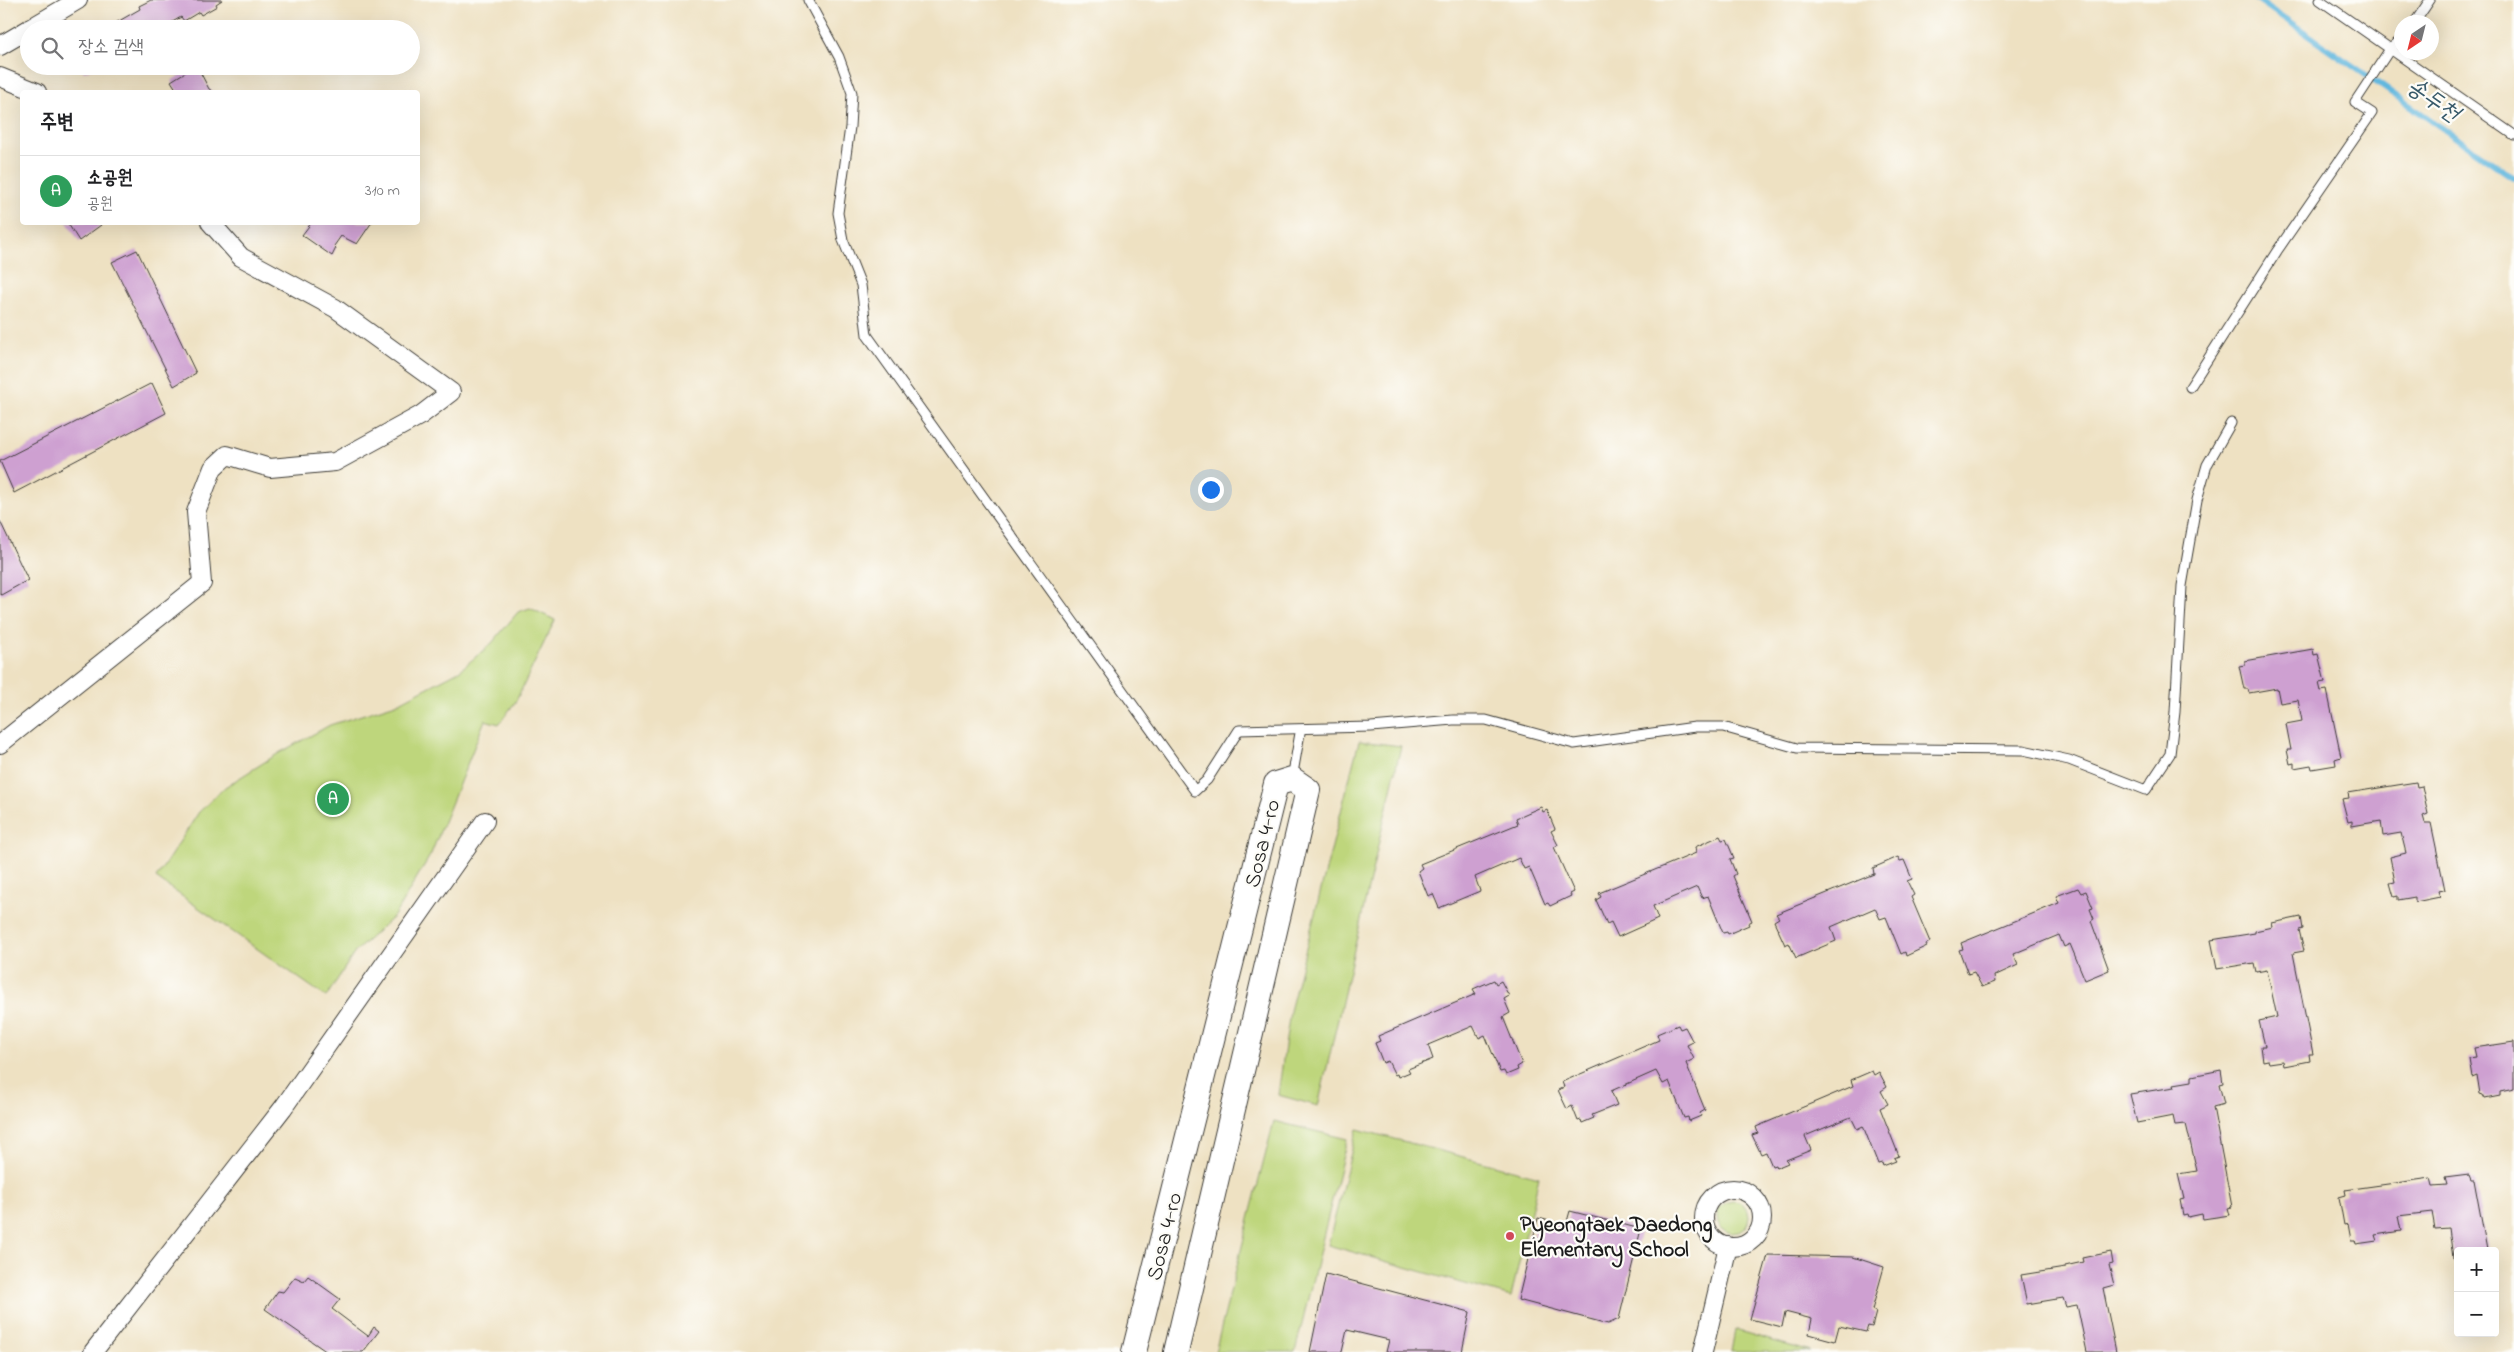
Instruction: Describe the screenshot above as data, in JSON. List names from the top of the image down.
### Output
{
  "streets": {
    "main road": ["Sosa 4-ro"]
  },
  "water": ["송두천"],
  "places": ["Pyeongtaek Daedong Elementary School"],
  "north": "bottom left",
  "page": {
    "search": "장소 검색",
    "heading": "주변",
    "list": [
      {
        "mark": "A",
        "name": "소공원",
        "note": "공원",
        "value": "310 m"
      }
    ],
    "pins": "A",
    "map_buttons": ["+", "−"]
  }
}
